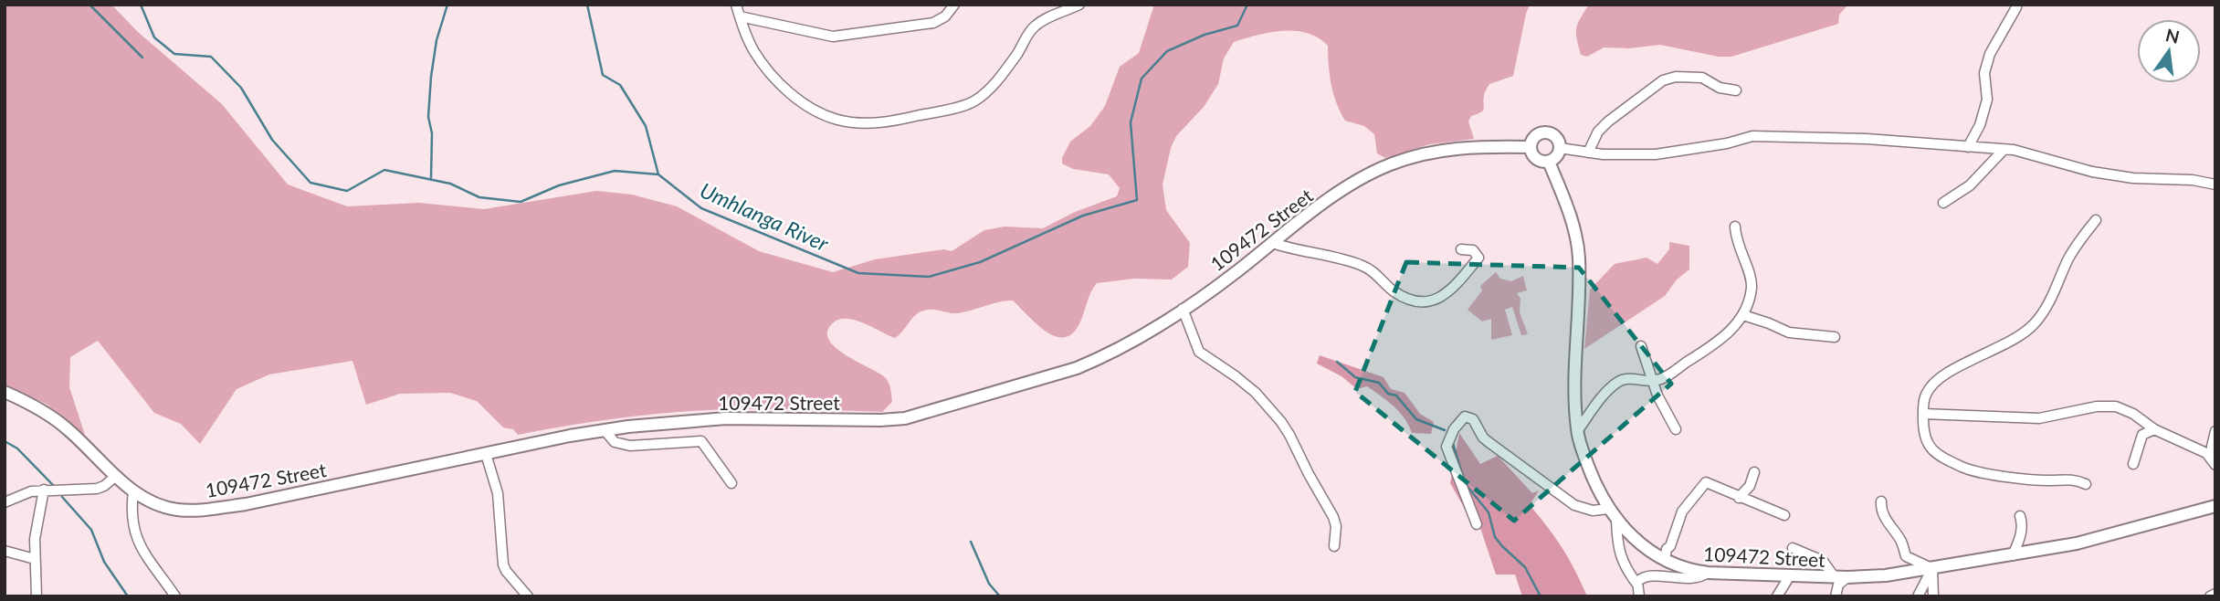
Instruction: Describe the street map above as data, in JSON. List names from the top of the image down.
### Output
{
  "streets": {
    "street": ["109472 Street"]
  },
  "water": ["Umhlanga River"],
  "north": "top"
}
